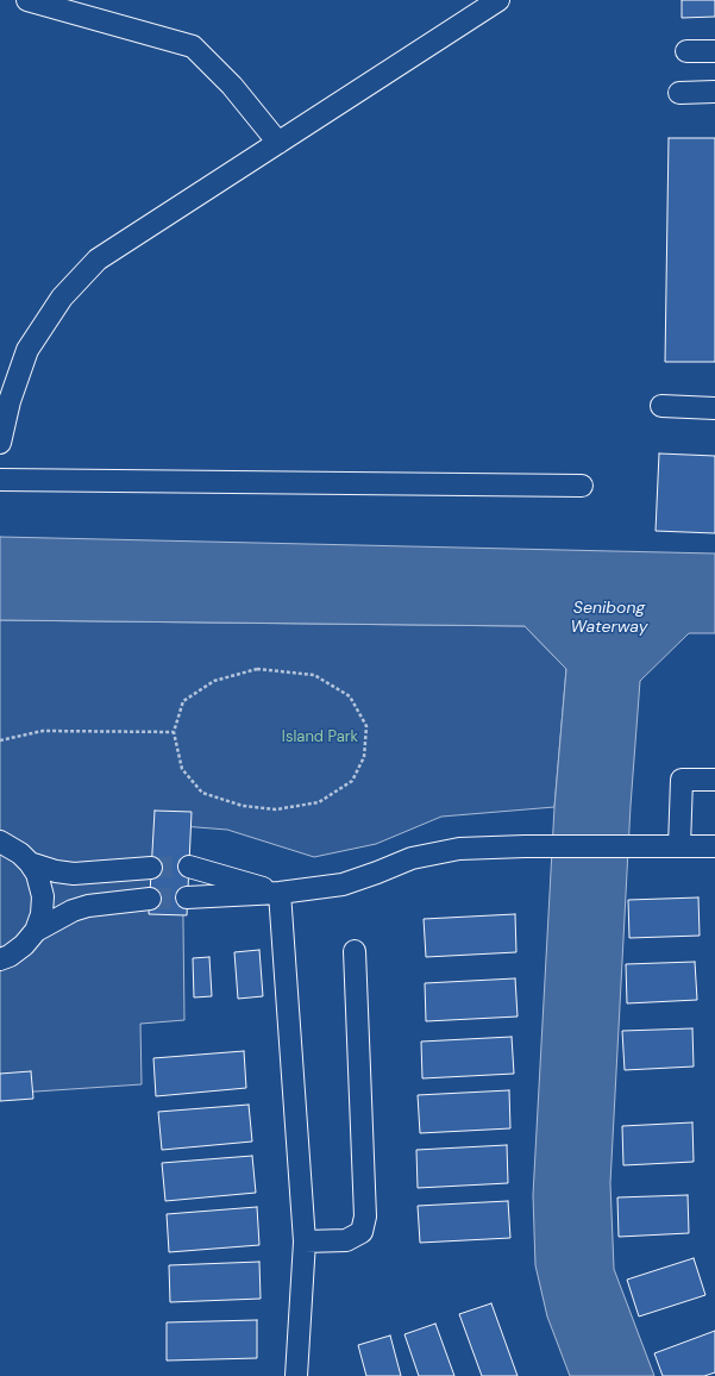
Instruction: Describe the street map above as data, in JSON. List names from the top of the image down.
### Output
{
  "water": ["Senibong Waterway"],
  "parks": ["Island Park"]
}
